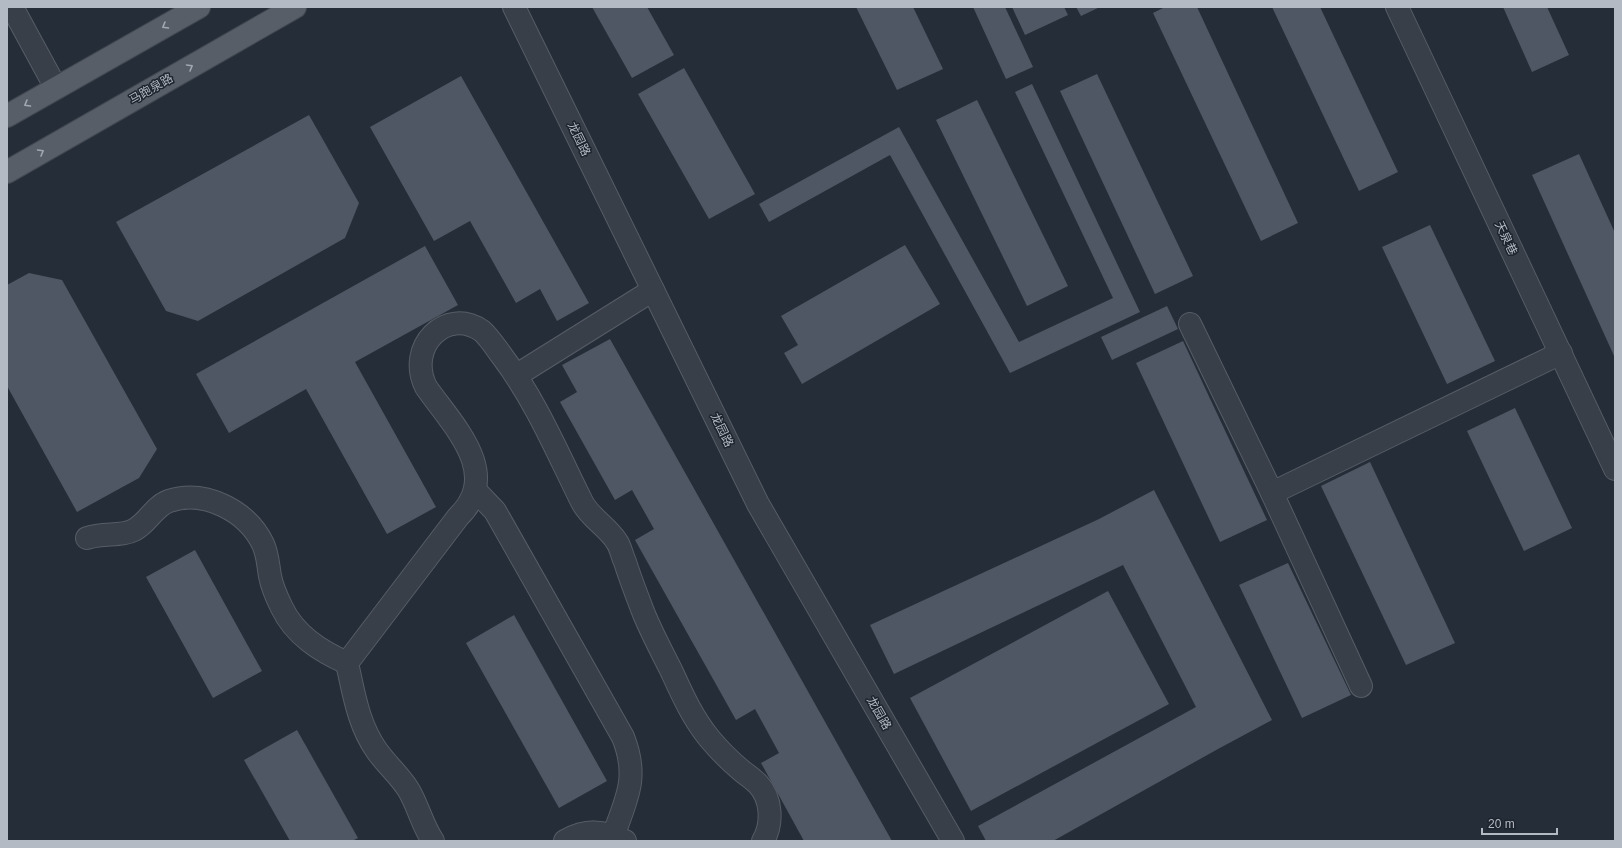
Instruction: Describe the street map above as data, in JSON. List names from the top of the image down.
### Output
{
  "streets": {
    "main road": ["马跑泉路"],
    "street": ["龙园路", "天泉巷"]
  },
  "scale_bar": "20 m"
}
